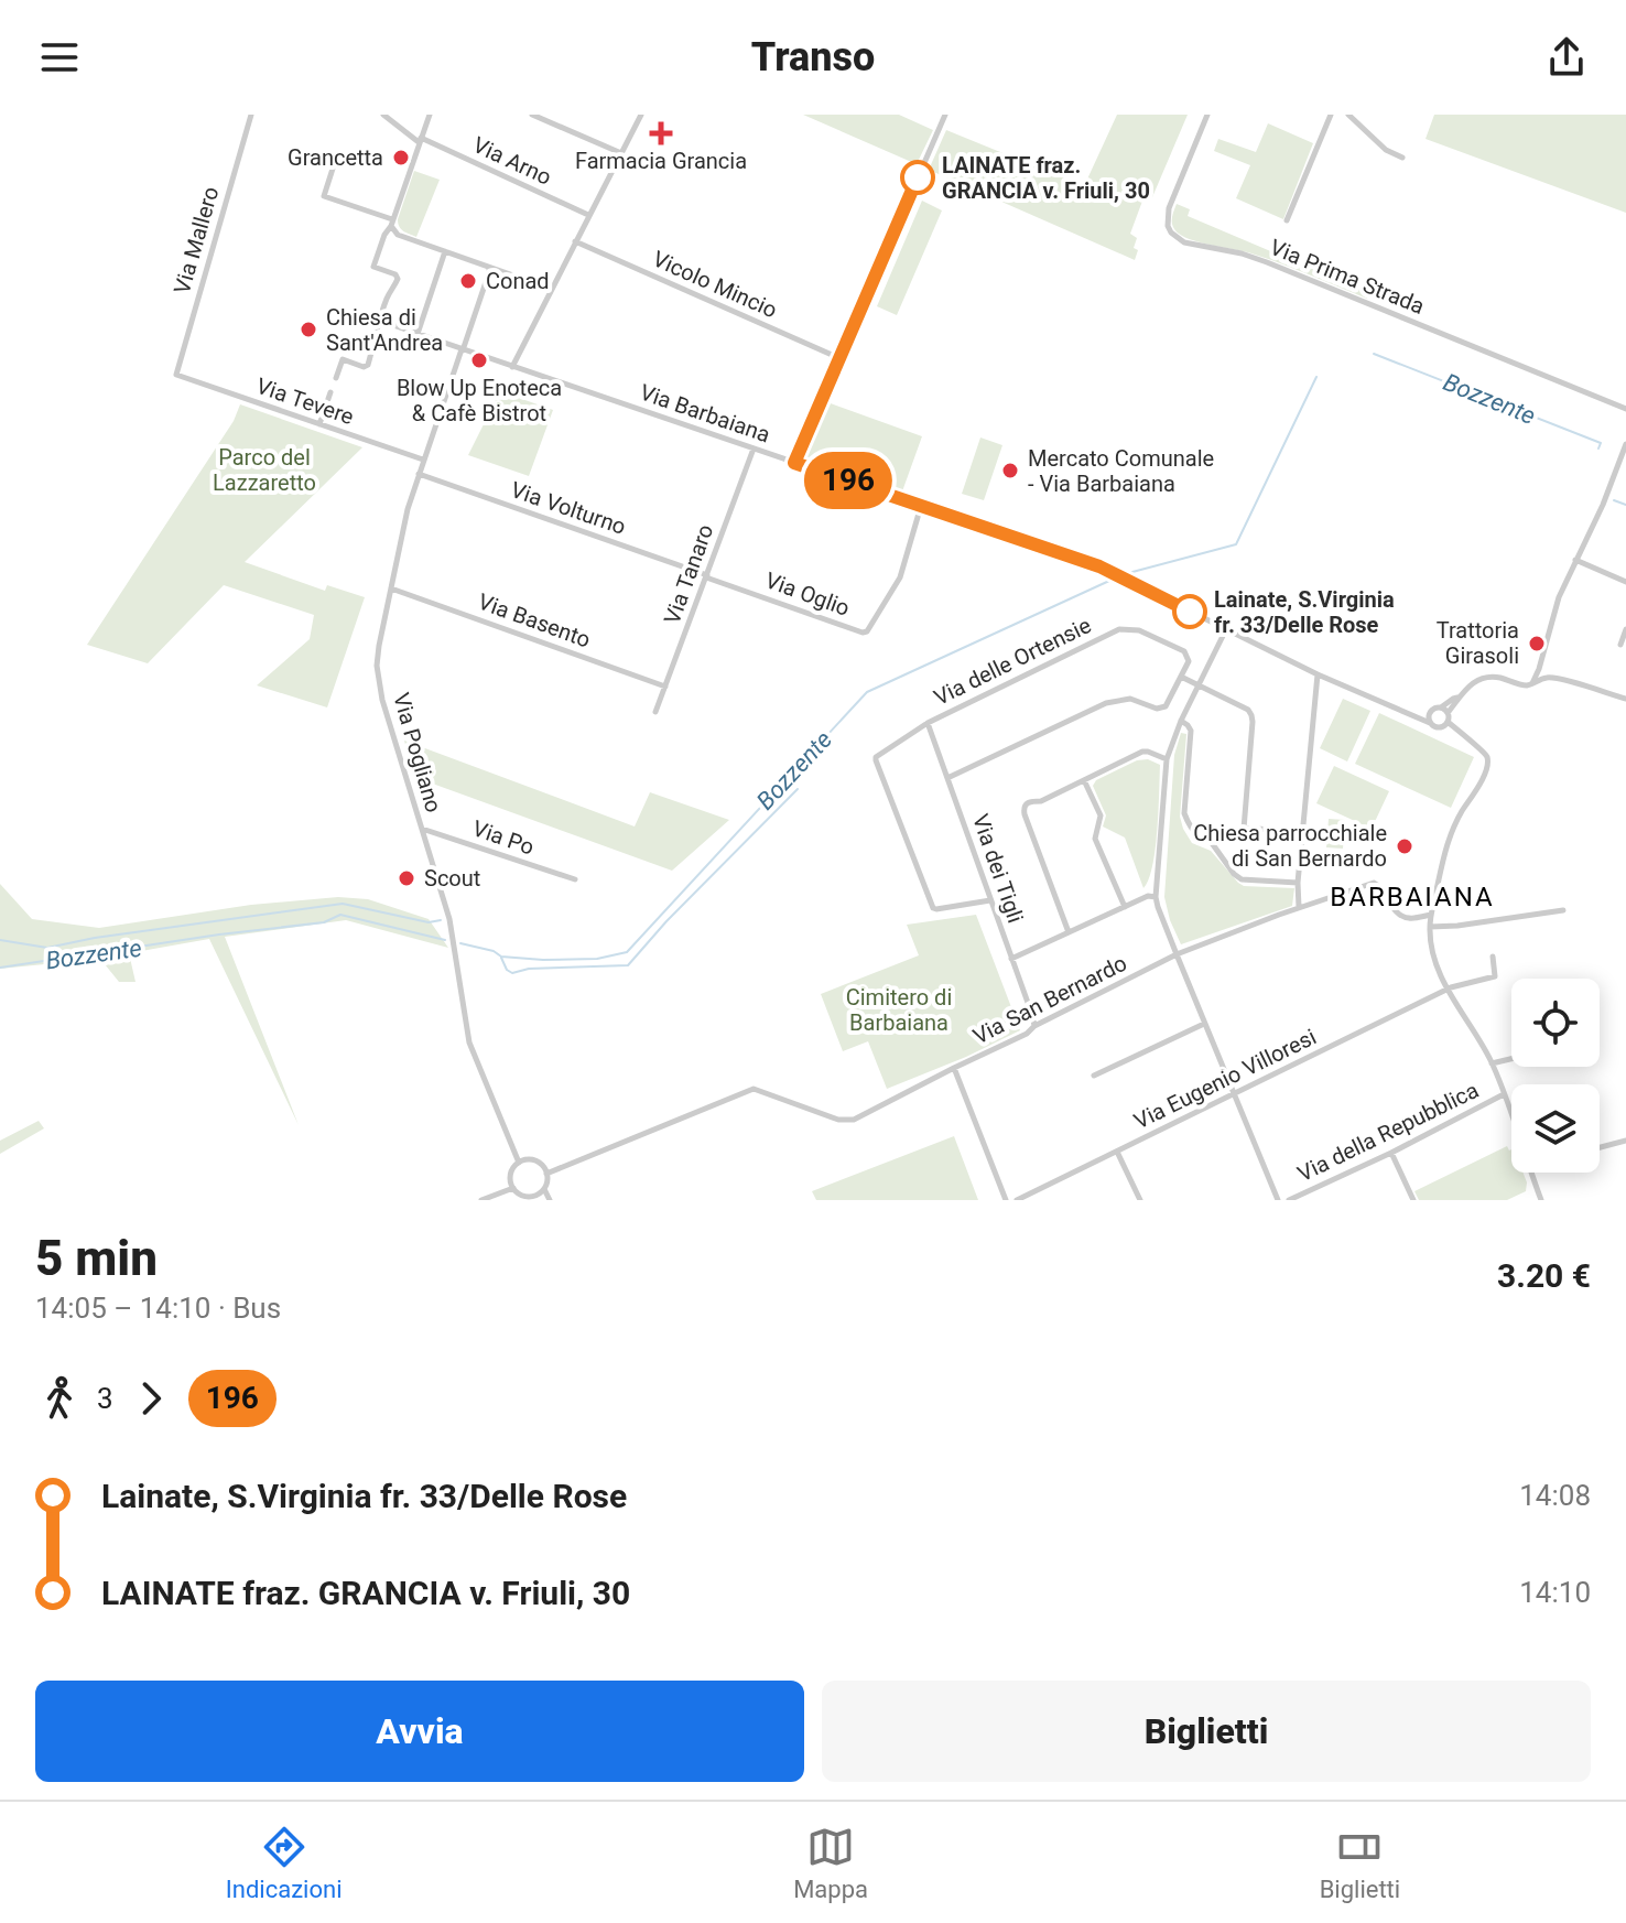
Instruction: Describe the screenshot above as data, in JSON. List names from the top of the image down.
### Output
{
  "streets": {
    "street": [
      "Via Arno",
      "Via Mallero",
      "Via Prima Strada",
      "Vicolo Mincio",
      "Via Tevere",
      "Via Barbaiana",
      "Via Volturno",
      "Via Tanaro",
      "Via Oglio",
      "Via Basento",
      "Via delle Ortensie",
      "Via Pogliano",
      "Via Po",
      "Via dei Tigli",
      "Via San Bernardo",
      "Via Eugenio Villoresi",
      "Via della Repubblica"
    ]
  },
  "crossings": [
    ["Via Mallero", "Via Tevere"],
    ["Via Tevere", "Via Pogliano"],
    ["Via Barbaiana", "Via Tanaro"],
    ["Via Barbaiana", "Via Oglio"],
    ["Via Barbaiana", "Via Pogliano"],
    ["Via Volturno", "Via Tanaro"],
    ["Via Volturno", "Via Oglio"],
    ["Via Volturno", "Via Pogliano"],
    ["Via Tanaro", "Via Oglio"],
    ["Via Tanaro", "Via Basento"],
    ["Via Basento", "Via Pogliano"],
    ["Via delle Ortensie", "Via dei Tigli"],
    ["Via Pogliano", "Via Po"],
    ["Via Pogliano", "Via San Bernardo"],
    ["Via dei Tigli", "Via San Bernardo"]
  ],
  "districts": ["BARBAIANA"],
  "water": ["Bozzente"],
  "parks": ["Parco del Lazzaretto", "Cimitero di Barbaiana"],
  "places": {
    "health": ["Farmacia Grancia"],
    "other": [
      "Grancetta",
      "LAINATE fraz. GRANCIA v. Friuli, 30",
      "Conad",
      "Chiesa di Sant'Andrea",
      "Blow Up Enoteca & Cafè Bistrot",
      "Mercato Comunale - Via Barbaiana",
      "Lainate, S.Virginia fr. 33/Delle Rose",
      "Trattoria Girasoli",
      "Chiesa parrocchiale di San Bernardo",
      "Scout"
    ]
  },
  "lines": ["bus line 196"],
  "page": {
    "header": "Transo",
    "on_map": "196",
    "heading": ["5 min", "14:05 – 14:10 · Bus", "3.20 €"],
    "legs": ["3", "196"],
    "list": [
      {
        "name": "Lainate, S.Virginia fr. 33/Delle Rose",
        "value": "14:08"
      },
      {
        "name": "LAINATE fraz. GRANCIA v. Friuli, 30",
        "value": "14:10"
      }
    ],
    "buttons": ["Avvia", "Biglietti"],
    "tabs": ["Indicazioni", "Mappa", "Biglietti"]
  }
}
